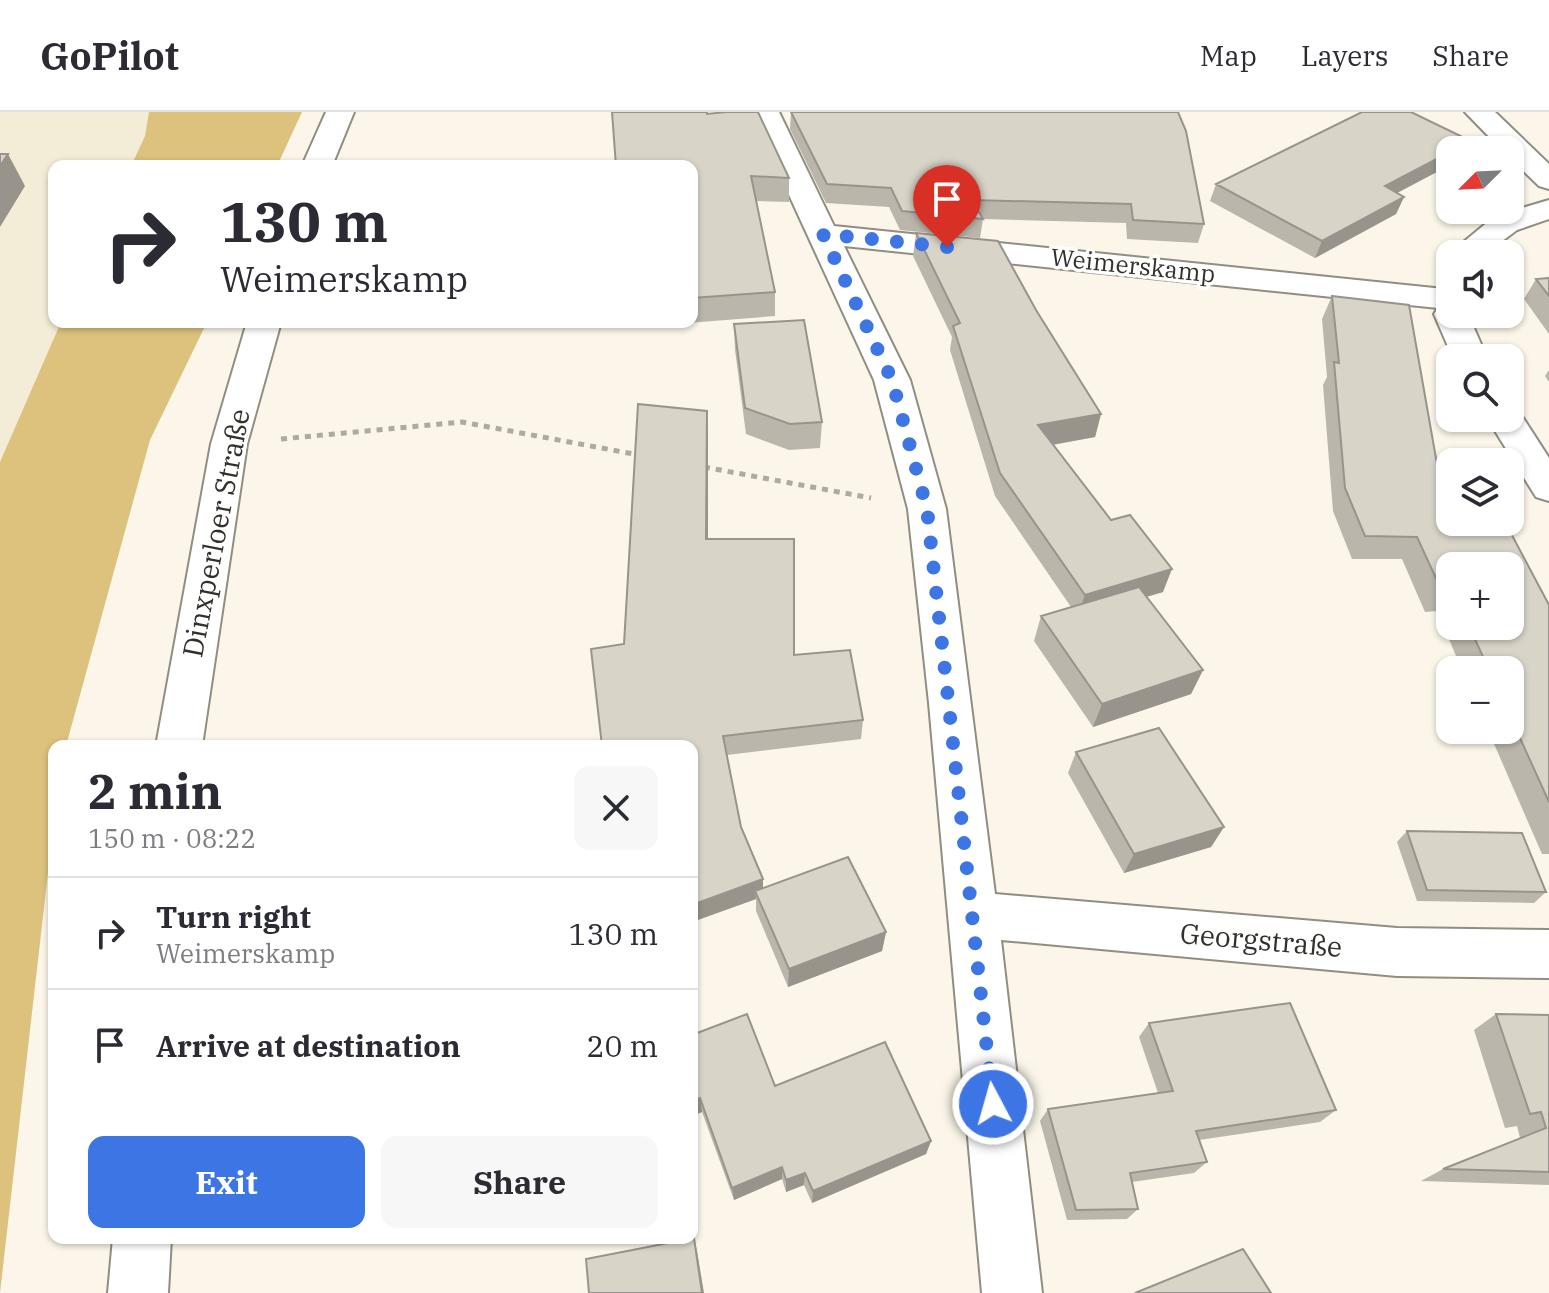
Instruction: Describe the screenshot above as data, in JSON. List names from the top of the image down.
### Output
{
  "streets": {
    "street": ["Weimerskamp", "Dinxperloer Straße", "Georgstraße"]
  },
  "north": "bottom left",
  "page": {
    "header": "GoPilot",
    "nav": ["Map", "Layers", "Share"],
    "map_buttons": ["+", "−"],
    "turn": ["130 m", "Weimerskamp"],
    "heading": ["2 min", "150 m · 08:22"],
    "list": [
      {
        "name": "Turn right",
        "note": "Weimerskamp",
        "value": "130 m"
      },
      {
        "name": "Arrive at destination",
        "value": "20 m"
      }
    ],
    "buttons": ["Exit", "Share"]
  }
}
